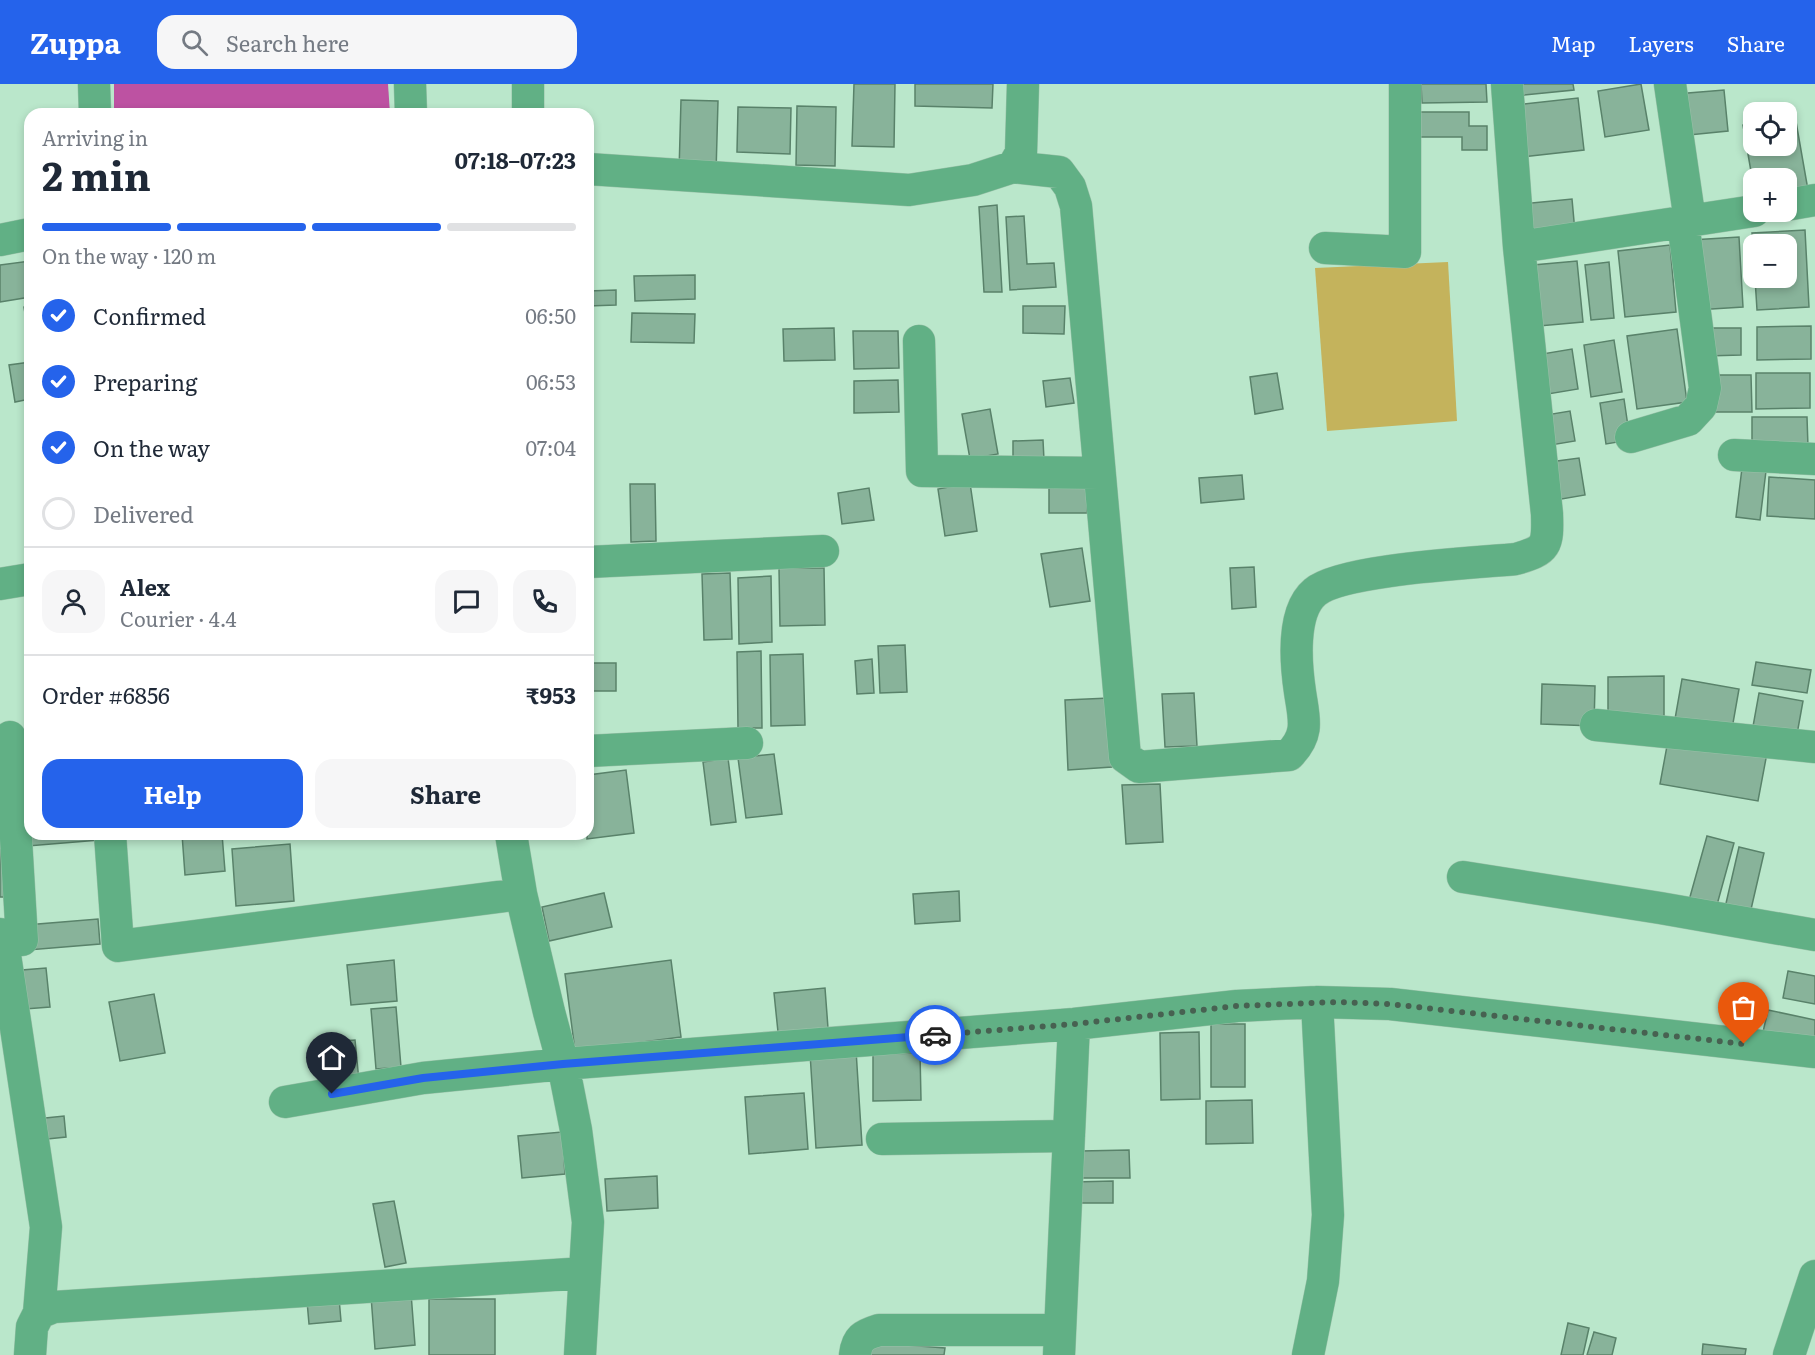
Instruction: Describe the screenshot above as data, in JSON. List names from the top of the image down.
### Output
{
  "page": {
    "header": "Zuppa",
    "search": "Search here",
    "nav": ["Map", "Layers", "Share"],
    "map_buttons": ["+", "−"],
    "heading": ["2 min", "Arriving in", "07:18–07:23"],
    "panel": [
      "Alex",
      "Courier · 4.4",
      "Order #6856",
      "₹953"
    ],
    "bar": "On the way · 120 m",
    "list": [
      ["Confirmed", "06:50"],
      ["Preparing", "06:53"],
      ["On the way", "07:04"],
      "Delivered"
    ],
    "buttons": ["Help", "Share"]
  }
}
